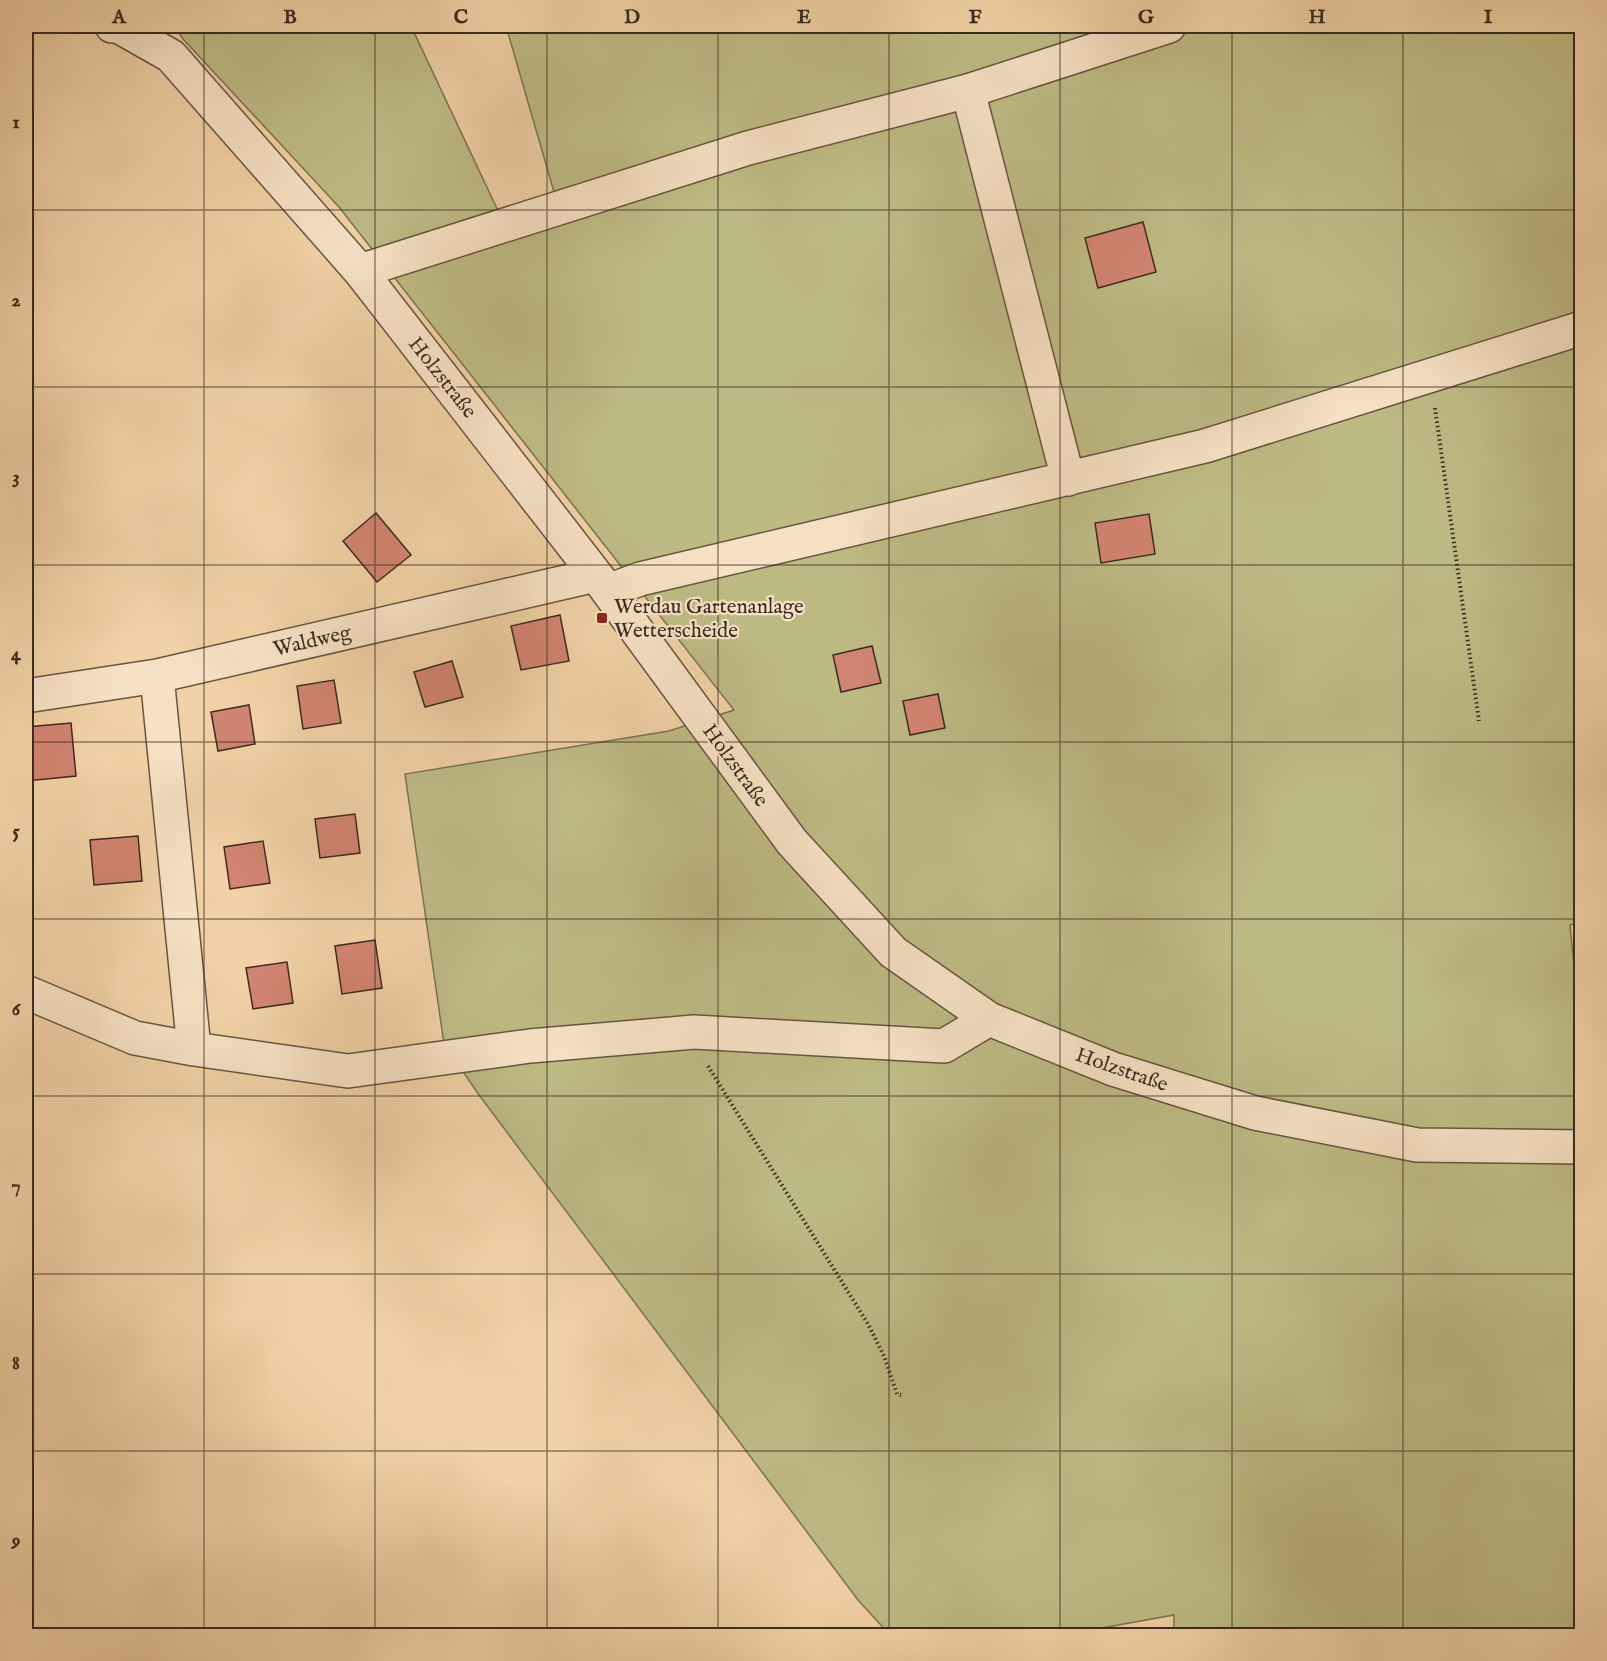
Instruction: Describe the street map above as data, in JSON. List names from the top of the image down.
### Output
{
  "streets": {
    "street": ["Holzstraße", "Waldweg"]
  },
  "crossings": [
    ["Holzstraße", "Waldweg"]
  ],
  "places": {
    "transit": ["Werdau Gartenanlage Wetterscheide"]
  },
  "grid": {
    "columns": [
      "A",
      "B",
      "C",
      "D",
      "E",
      "F",
      "G",
      "H",
      "I"
    ],
    "rows": [
      "1",
      "2",
      "3",
      "4",
      "5",
      "6",
      "7",
      "8",
      "9"
    ]
  }
}
